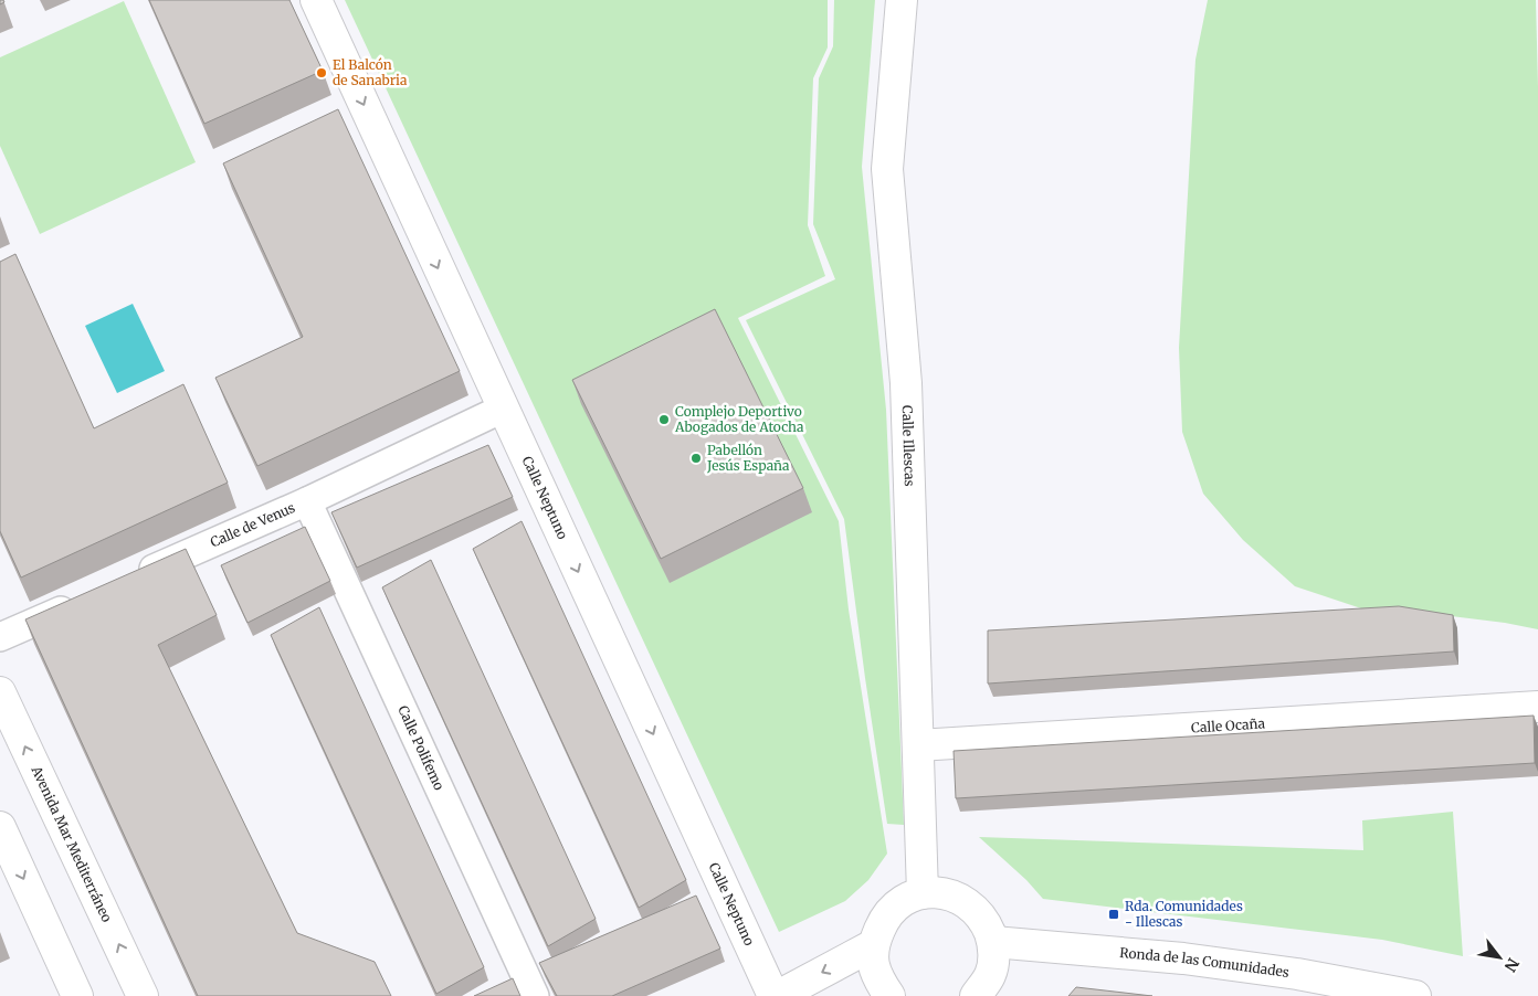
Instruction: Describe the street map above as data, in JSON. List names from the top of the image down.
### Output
{
  "streets": {
    "street": [
      "Calle Illescas",
      "Calle Neptuno",
      "Calle de Venus",
      "Calle Ocaña",
      "Calle Polifemo",
      "Avenida Mar Mediterráneo",
      "Ronda de las Comunidades"
    ]
  },
  "crossings": [
    ["Calle Illescas", "Calle Ocaña"],
    ["Calle Neptuno", "Calle de Venus"],
    ["Calle de Venus", "Calle Polifemo"]
  ],
  "one_way": ["Calle Neptuno"],
  "places": {
    "other": ["El Balcón de Sanabria", "Complejo Deportivo Abogados de Atocha", "Pabellón Jesús España"],
    "transit": ["Rda. Comunidades - Illescas"]
  },
  "north": "bottom right"
}
